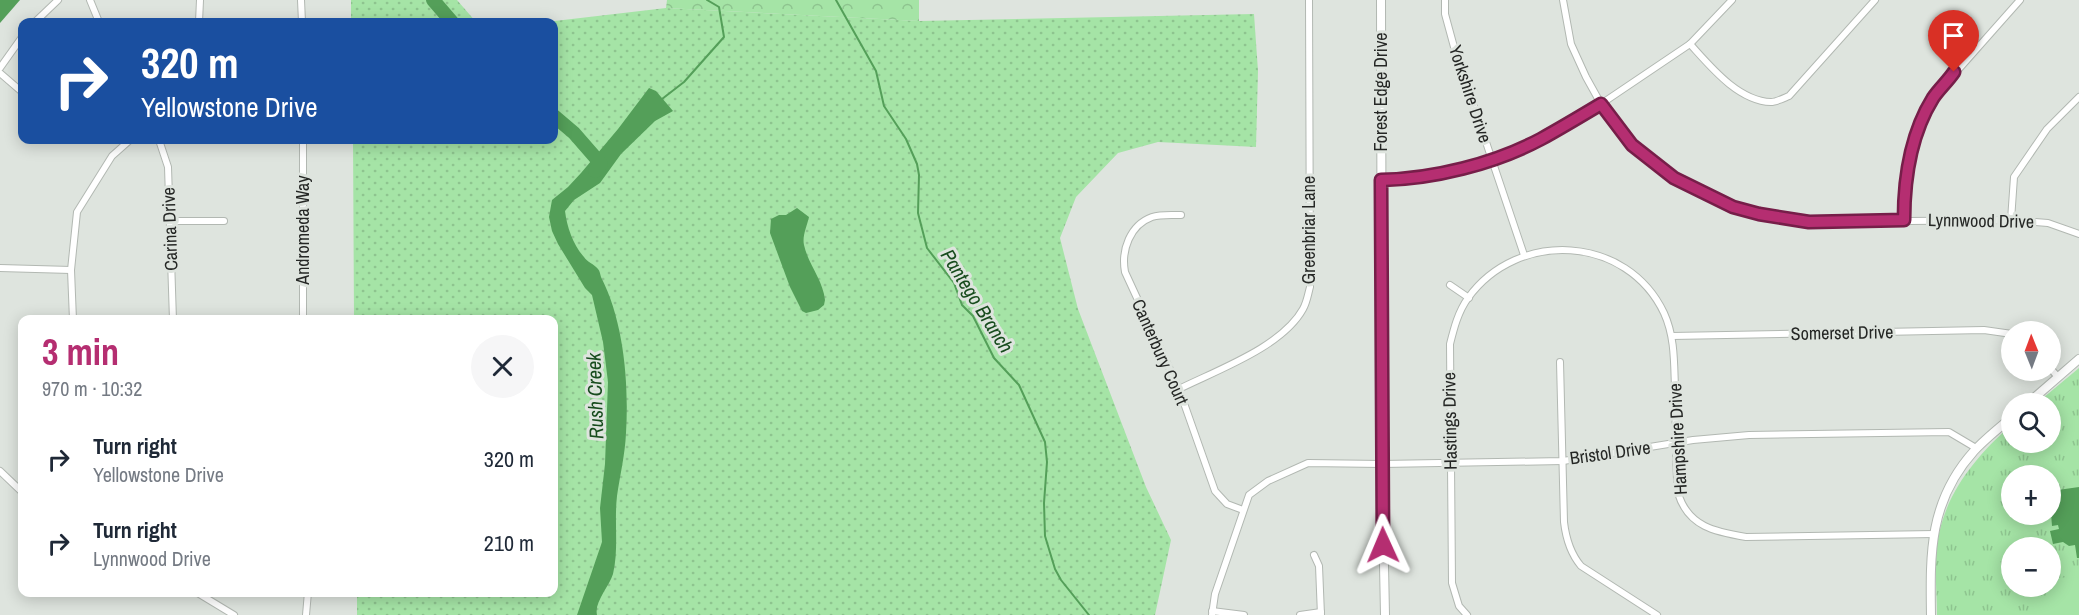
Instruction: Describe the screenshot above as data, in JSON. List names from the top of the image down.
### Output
{
  "streets": {
    "street": [
      "Forest Edge Drive",
      "Yorkshire Drive",
      "Lynnwood Drive",
      "Carina Drive",
      "Andromeda Way",
      "Greenbriar Lane",
      "Somerset Drive",
      "Canterbury Court",
      "Hastings Drive",
      "Hampshire Drive",
      "Bristol Drive"
    ]
  },
  "crossings": [
    ["Forest Edge Drive", "Bristol Drive"],
    ["Yorkshire Drive", "Hastings Drive"],
    ["Yorkshire Drive", "Hampshire Drive"],
    ["Greenbriar Lane", "Canterbury Court"],
    ["Somerset Drive", "Hampshire Drive"],
    ["Canterbury Court", "Bristol Drive"],
    ["Hastings Drive", "Hampshire Drive"],
    ["Hastings Drive", "Bristol Drive"],
    ["Hampshire Drive", "Bristol Drive"]
  ],
  "water": ["Pantego Branch", "Rush Creek"],
  "north": "top",
  "page": {
    "turn": ["320 m", "Yellowstone Drive"],
    "heading": ["3 min", "970 m · 10:32"],
    "map_buttons": ["+", "−"],
    "list": [
      {
        "name": "Turn right",
        "note": "Yellowstone Drive",
        "value": "320 m"
      },
      {
        "name": "Turn right",
        "note": "Lynnwood Drive",
        "value": "210 m"
      }
    ]
  }
}
